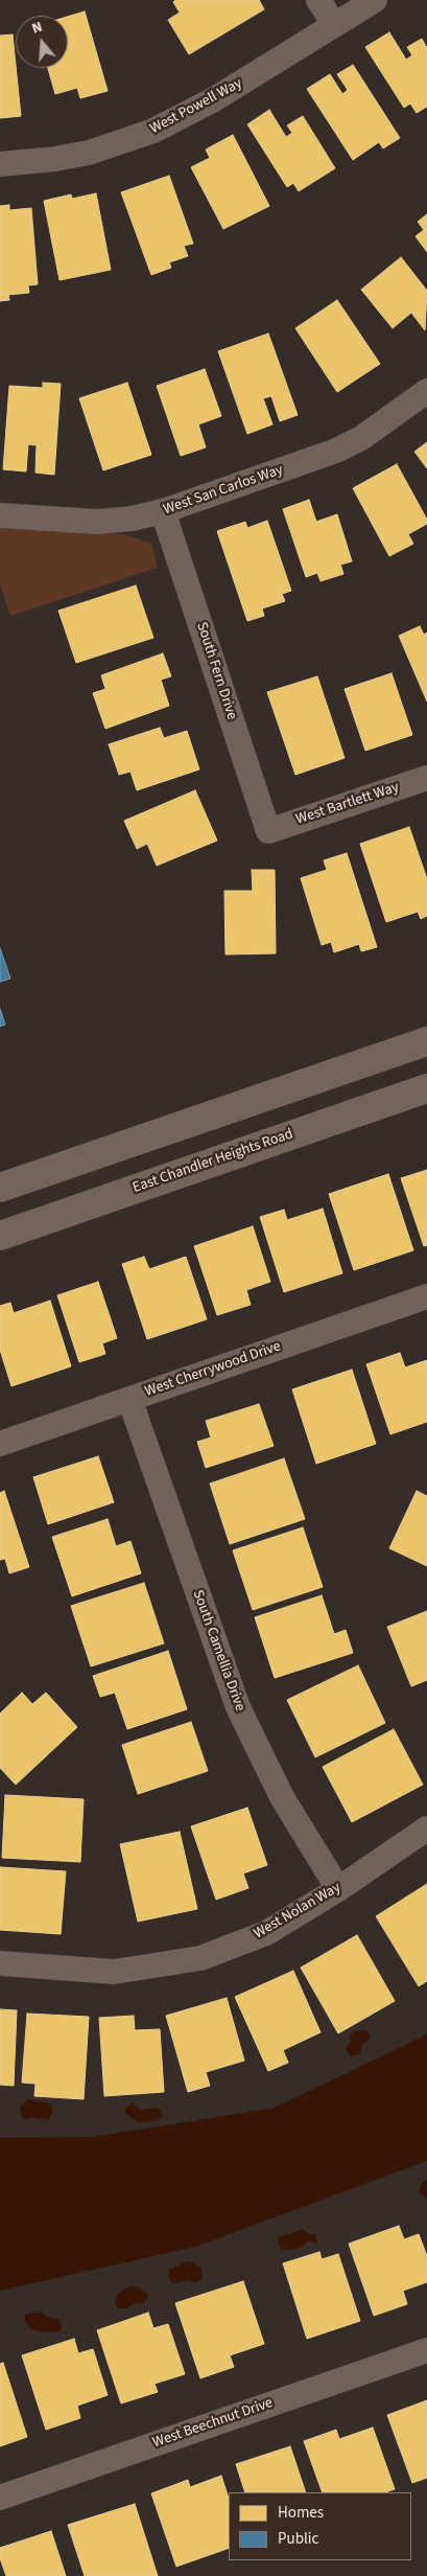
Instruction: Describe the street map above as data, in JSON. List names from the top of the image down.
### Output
{
  "streets": {
    "main road": ["East Chandler Heights Road"],
    "street": [
      "West Powell Way",
      "West San Carlos Way",
      "South Fern Drive",
      "West Bartlett Way",
      "West Cherrywood Drive",
      "South Camellia Drive",
      "West Nolan Way",
      "West Beechnut Drive"
    ]
  },
  "crossings": [
    ["West San Carlos Way", "South Fern Drive"],
    ["South Fern Drive", "West Bartlett Way"],
    ["West Cherrywood Drive", "South Camellia Drive"],
    ["South Camellia Drive", "West Nolan Way"]
  ],
  "legend": ["Homes", "Public"],
  "north": "top"
}
